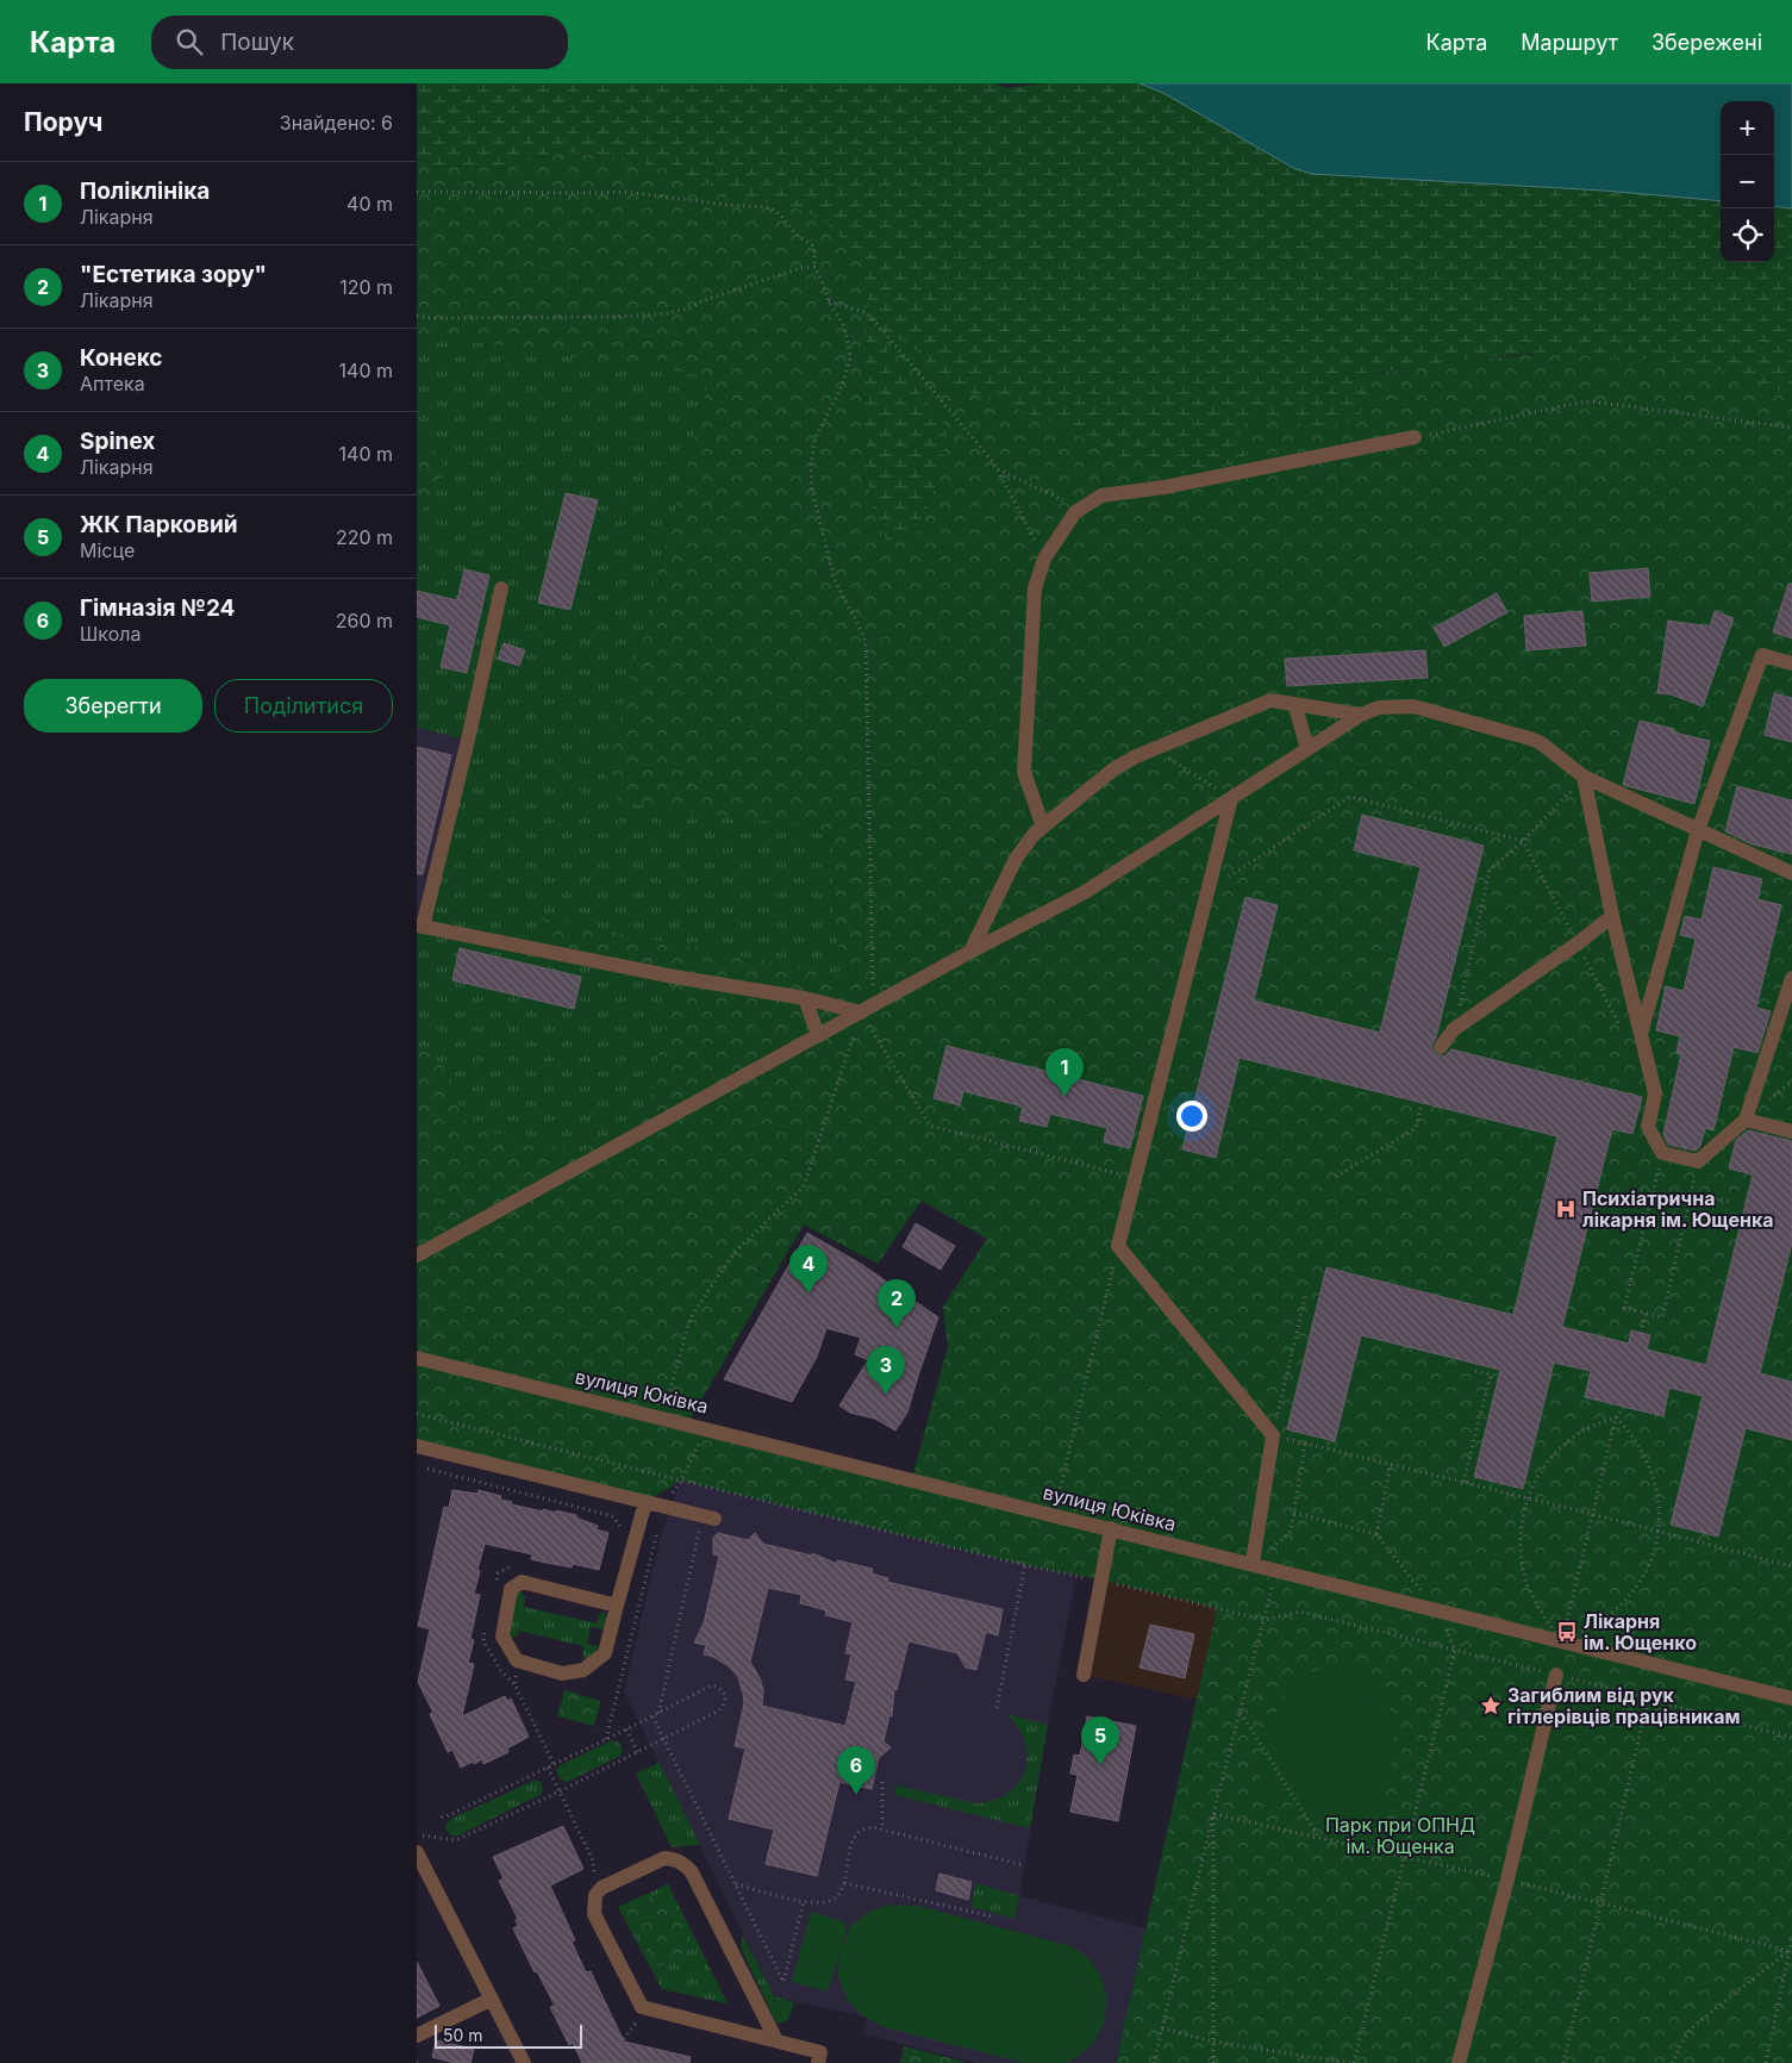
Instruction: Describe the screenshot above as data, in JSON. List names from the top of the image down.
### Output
{
  "streets": {
    "street": ["вулиця Юківка"]
  },
  "parks": ["Парк при ОПНД ім. Ющенка"],
  "places": {
    "hospital": ["Психіатрична лікарня ім. Ющенка"],
    "bus stop": ["Лікарня ім. Ющенко"],
    "place": ["Загиблим від рук гітлерівців працівникам"]
  },
  "scale_bar": "50 m",
  "page": {
    "header": "Карта",
    "search": "Пошук",
    "nav": ["Карта", "Маршрут", "Збережені"],
    "heading": ["Поруч", "Знайдено: 6"],
    "map_buttons": ["+", "−"],
    "list": [
      {
        "mark": "1",
        "name": "Поліклініка",
        "note": "Лікарня",
        "value": "40 m"
      },
      {
        "mark": "2",
        "name": "\"Естетика зору\"",
        "note": "Лікарня",
        "value": "120 m"
      },
      {
        "mark": "3",
        "name": "Конекс",
        "note": "Аптека",
        "value": "140 m"
      },
      {
        "mark": "4",
        "name": "Spinex",
        "note": "Лікарня",
        "value": "140 m"
      },
      {
        "mark": "5",
        "name": "ЖК Парковий",
        "note": "Місце",
        "value": "220 m"
      },
      {
        "mark": "6",
        "name": "Гімназія №24",
        "note": "Школа",
        "value": "260 m"
      }
    ],
    "buttons": ["Зберегти", "Поділитися"],
    "pins": [
      "1",
      "4",
      "2",
      "3",
      "5",
      "6"
    ],
    "scale": "50 m"
  }
}
